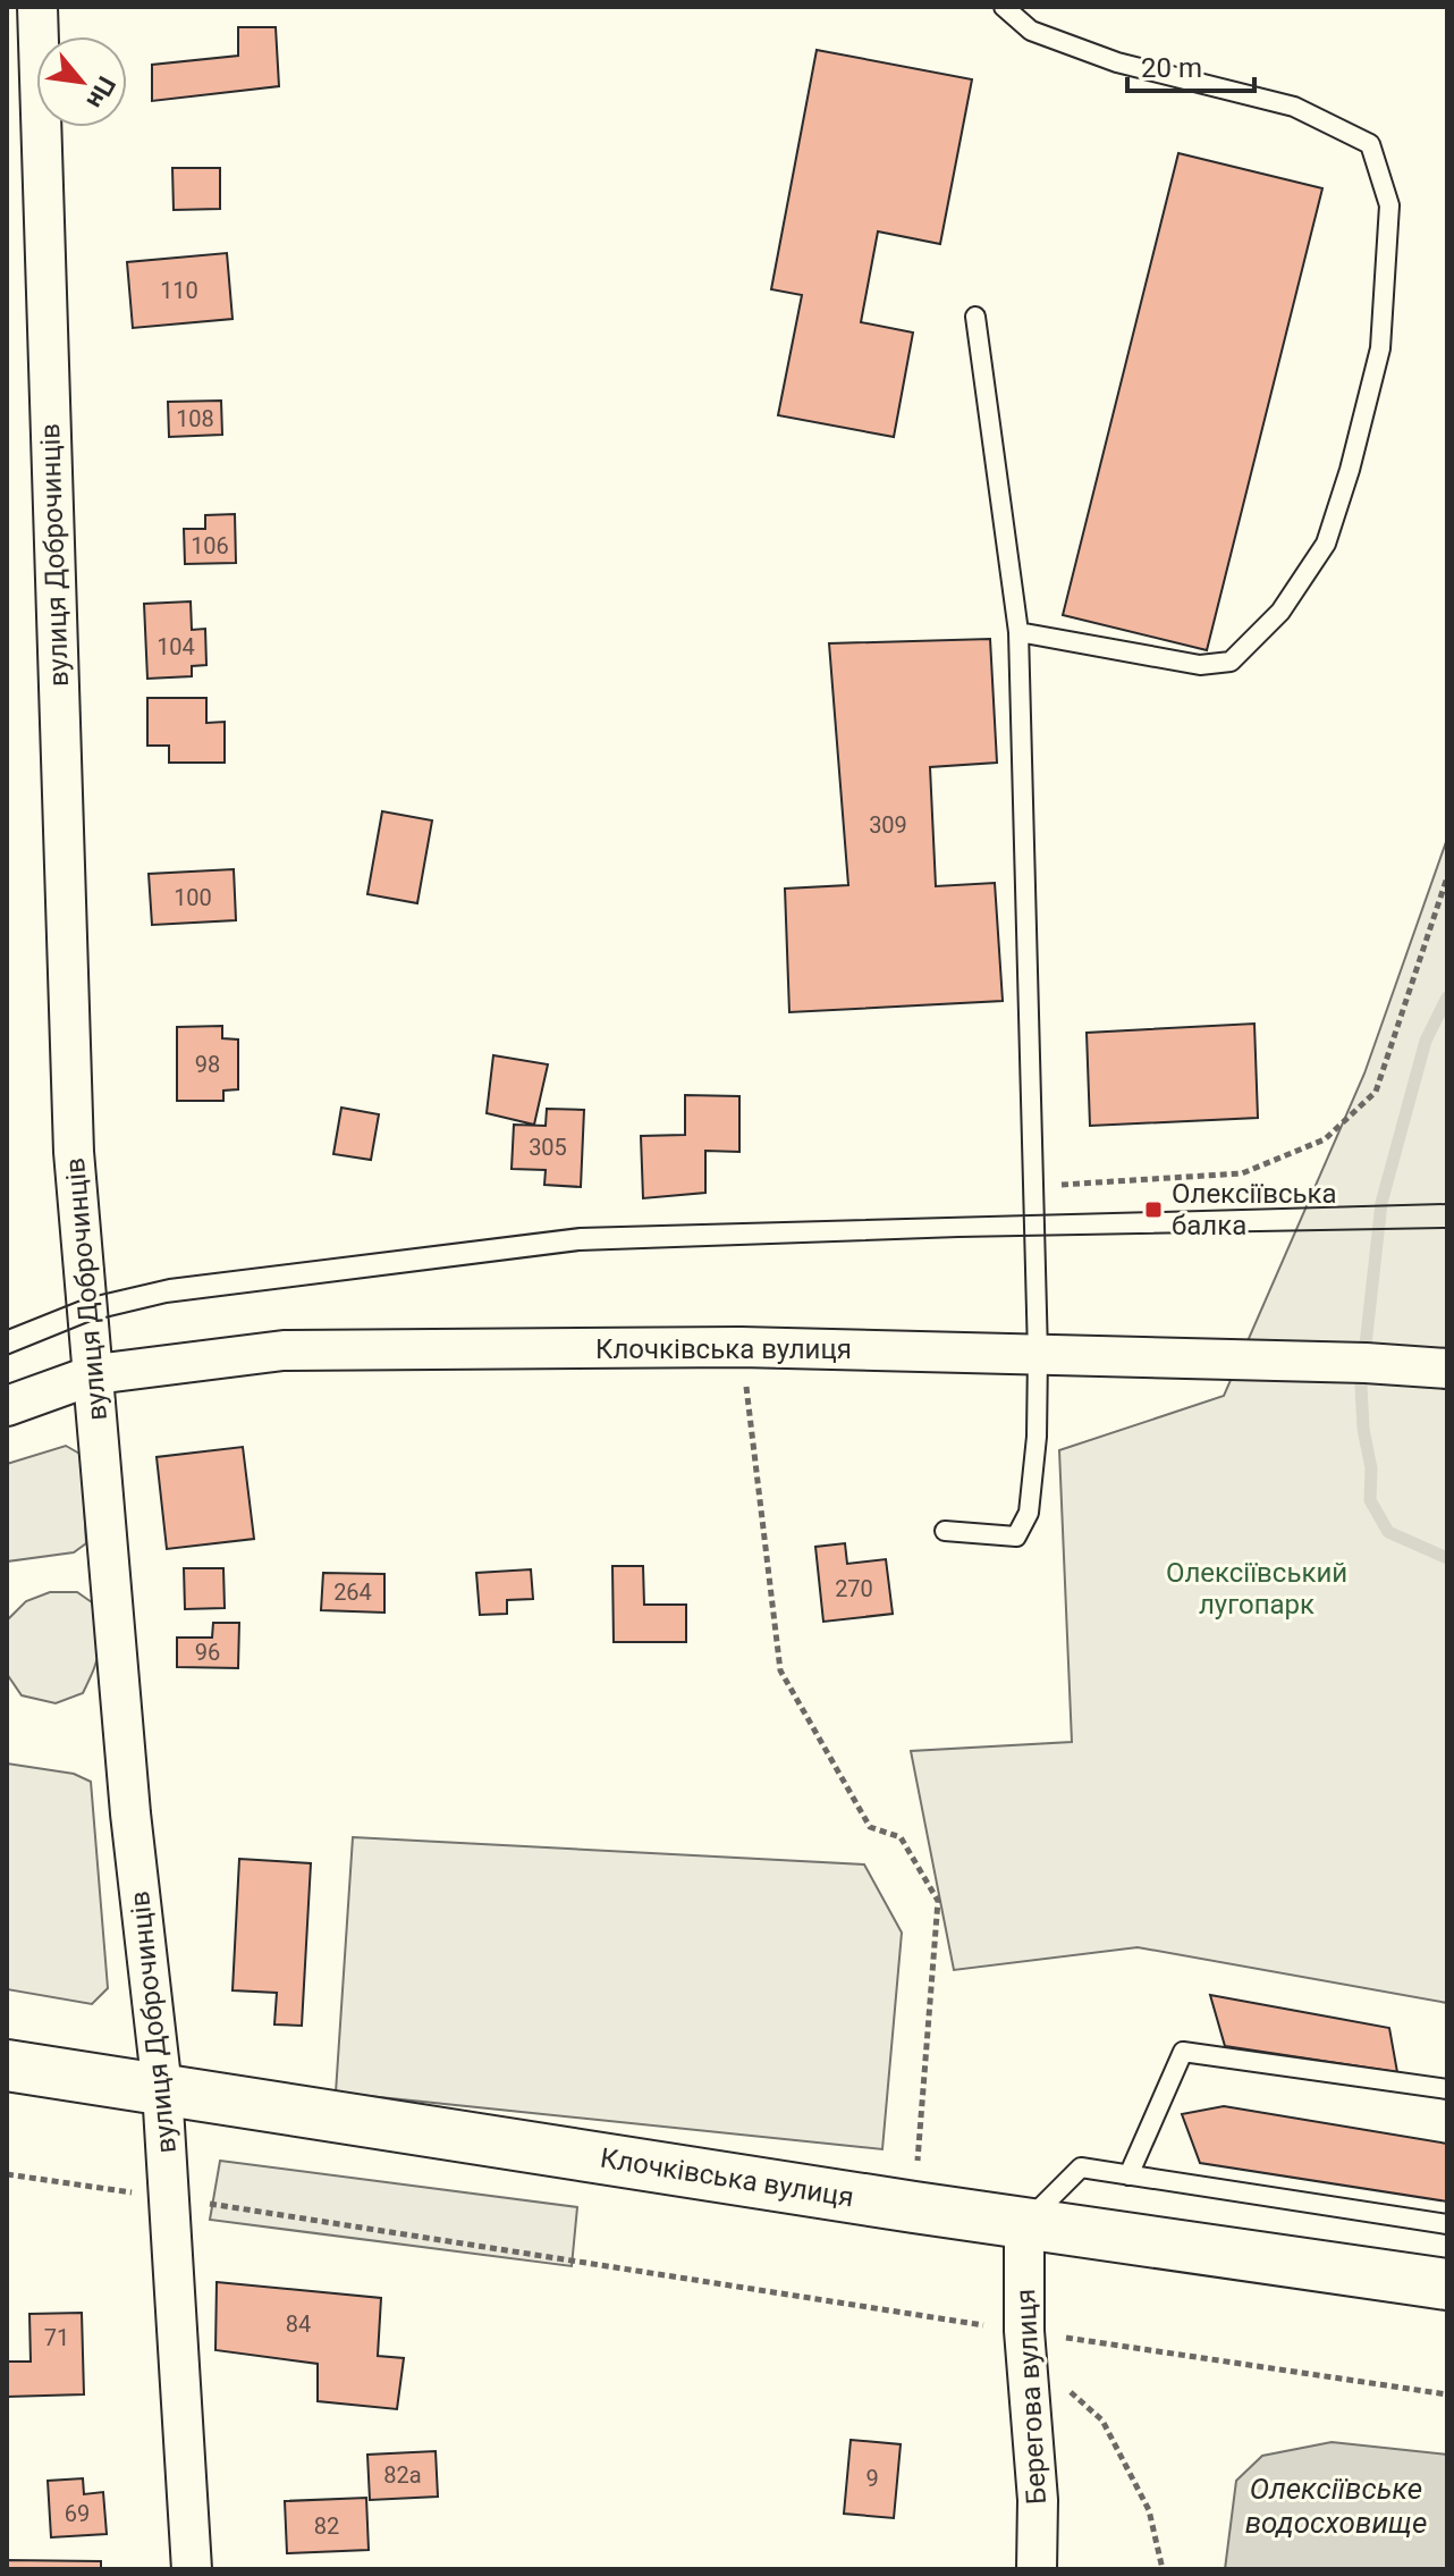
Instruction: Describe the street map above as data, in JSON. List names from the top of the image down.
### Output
{
  "streets": {
    "main road": ["Клочківська вулиця"],
    "street": ["вулиця Доброчинців", "Берегова вулиця"]
  },
  "crossings": [
    ["вулиця Доброчинців", "Клочківська вулиця"],
    ["Клочківська вулиця", "Берегова вулиця"]
  ],
  "water": ["Олексіївське водосховище"],
  "parks": ["Олексіївський лугопарк"],
  "places": {
    "transit": ["Олексіївська балка"]
  },
  "house_numbers": [
    "110",
    "108",
    "106",
    "104",
    "309",
    "100",
    "98",
    "305",
    "270",
    "264",
    "96",
    "84",
    "71",
    "82а",
    "9",
    "69",
    "82"
  ],
  "scale_bar": "20 m",
  "north": "bottom right"
}
